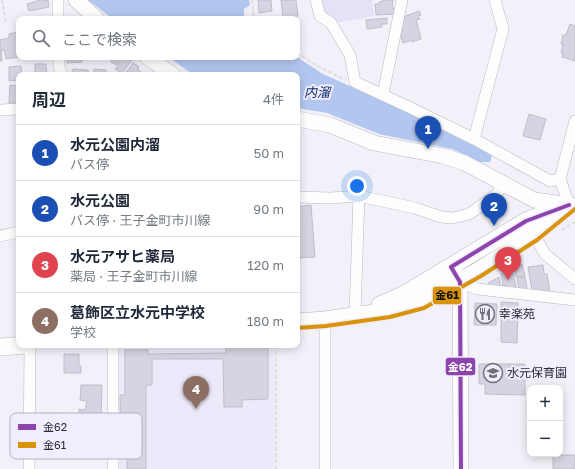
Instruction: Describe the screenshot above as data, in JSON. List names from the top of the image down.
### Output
{
  "water": ["内溜"],
  "places": {
    "restaurant": ["幸楽苑"],
    "school or university": ["水元保育園"]
  },
  "lines": ["transit line 金62", "transit line 金61"],
  "legend": ["金62", "金61"],
  "page": {
    "search": "ここで検索",
    "heading": ["周辺", "4件"],
    "pins": [
      "1",
      "2",
      "3",
      "4"
    ],
    "list": [
      {
        "mark": "1",
        "name": "水元公園内溜",
        "note": "バス停",
        "value": "50 m"
      },
      {
        "mark": "2",
        "name": "水元公園",
        "note": "バス停 · 王子金町市川線",
        "value": "90 m"
      },
      {
        "mark": "3",
        "name": "水元アサヒ薬局",
        "note": "薬局 · 王子金町市川線",
        "value": "120 m"
      },
      {
        "mark": "4",
        "name": "葛飾区立水元中学校",
        "note": "学校",
        "value": "180 m"
      }
    ],
    "map_buttons": ["+", "−"]
  }
}
